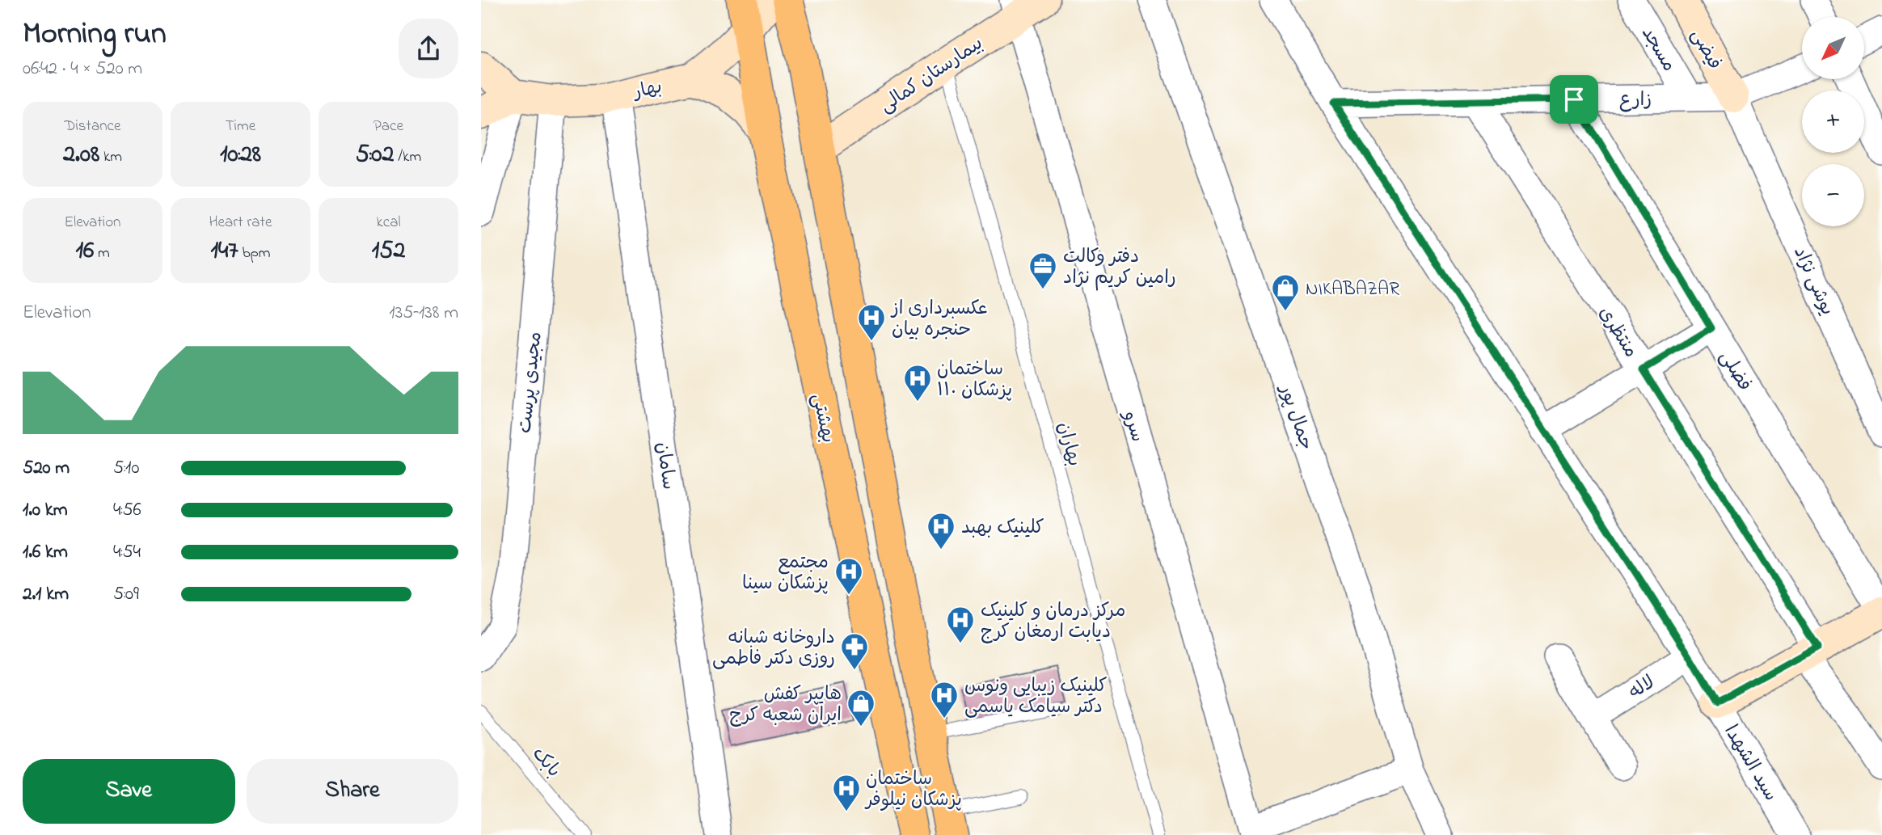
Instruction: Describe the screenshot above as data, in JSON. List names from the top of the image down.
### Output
{
  "streets": {
    "main road": ["بهشتى"],
    "street": [
      "مسجد",
      "فیضی",
      "بیمارستان کمالی",
      "بهار",
      "زارع",
      "یوشی نژاد",
      "منتظری",
      "فضلی",
      "مجیدی پرست",
      "جمال پور",
      "سرو",
      "سامان",
      "لاله",
      "سید الشهدا"
    ],
    "lane": ["بهاران", "بابک"]
  },
  "crossings": [
    ["مسجد", "زارع"],
    ["فیضی", "زارع"],
    ["فیضی", "یوشی نژاد"],
    ["بیمارستان کمالی", "سرو"],
    ["بیمارستان کمالی", "بهاران"],
    ["بهار", "مجیدی پرست"],
    ["بهار", "سامان"],
    ["زارع", "یوشی نژاد"],
    ["زارع", "منتظری"],
    ["زارع", "فضلی"],
    ["زارع", "سید الشهدا"],
    ["لاله", "سید الشهدا"]
  ],
  "places": {
    "office": ["دفتر وکالت رامین کریم نژاد"],
    "shop": ["NIKABAZAR", "هایپر کفش ایران شعبه کرج"],
    "hospital": [
      "عکسبرداری از حنجره بیان",
      "ساختمان پزشکان ۱۱۰",
      "کلینیک بهبد",
      "مجتمع پزشکان سینا",
      "مرکز درمان و کلینیک دیابت ارمغان کرج",
      "کلینیک زیبایی ونوس دکتر سیامک یاسمی",
      "ساختمان پزشکان نیلوفر"
    ],
    "pharmacy": ["داروخانه شبانه روزی دکتر فاطمی"]
  },
  "north": "bottom left",
  "page": {
    "heading": ["Morning run", "06:42 · 4 × 520 m"],
    "map_buttons": ["+", "−"],
    "stats": [
      ["Distance", "2.08 km"],
      ["Time", "10:28"],
      ["Pace", "5:02 /km"],
      ["Elevation", "16 m"],
      ["Heart rate", "147 bpm"],
      ["kcal", "152"]
    ],
    "chart": ["Elevation", "135–138 m"],
    "list": [
      {
        "name": "520 m",
        "note": "5:10"
      },
      {
        "name": "1.0 km",
        "note": "4:56"
      },
      {
        "name": "1.6 km",
        "note": "4:54"
      },
      {
        "name": "2.1 km",
        "note": "5:09"
      }
    ],
    "buttons": ["Save", "Share"]
  }
}
